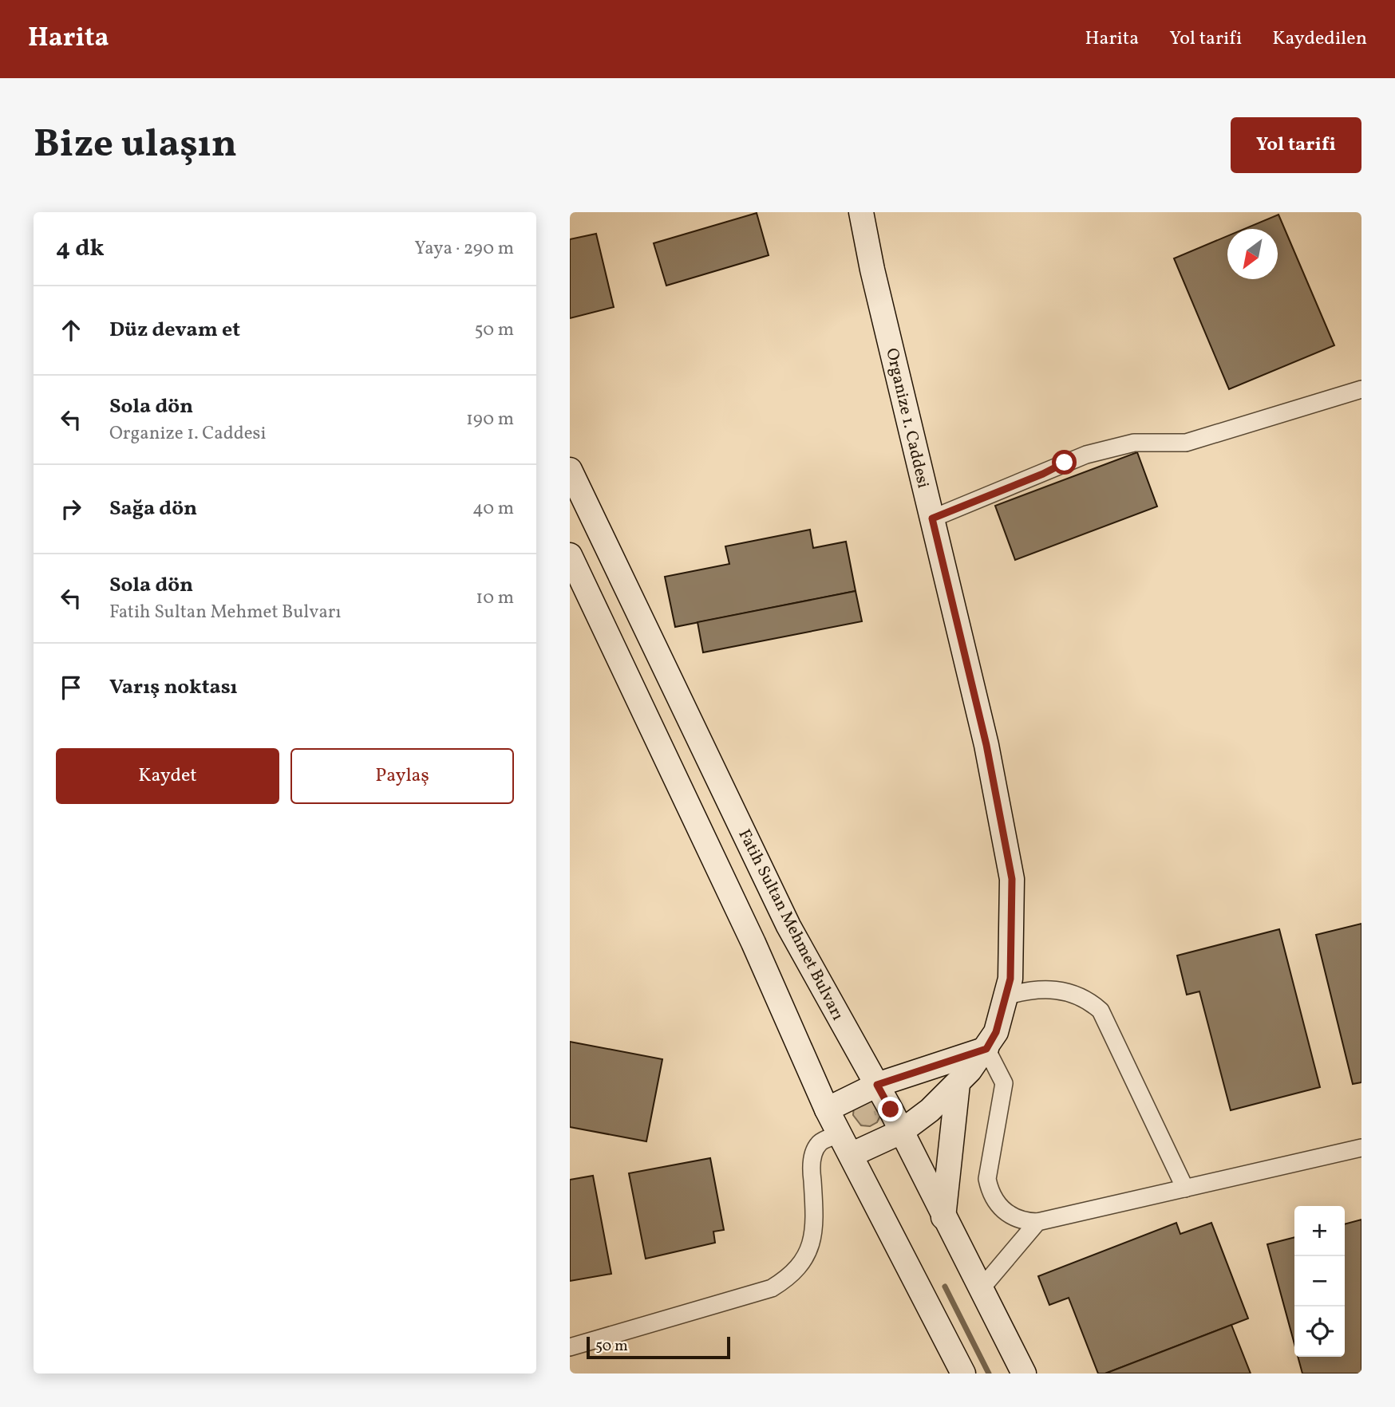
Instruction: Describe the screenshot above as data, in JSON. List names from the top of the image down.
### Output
{
  "streets": {
    "main road": ["Organize 1. Caddesi", "Fatih Sultan Mehmet Bulvarı"]
  },
  "crossings": [
    ["Organize 1. Caddesi", "Fatih Sultan Mehmet Bulvarı"]
  ],
  "scale_bar": "50 m",
  "north": "bottom left",
  "page": {
    "header": "Harita",
    "nav": ["Harita", "Yol tarifi", "Kaydedilen"],
    "buttons": [
      "Yol tarifi",
      ["Kaydet", "Paylaş"]
    ],
    "title": "Bize ulaşın",
    "heading": ["4 dk", "Yaya · 290 m"],
    "list": [
      ["Düz devam et", "50 m"],
      ["Sola dön", "Organize 1. Caddesi", "190 m"],
      ["Sağa dön", "40 m"],
      ["Sola dön", "Fatih Sultan Mehmet Bulvarı", "10 m"],
      "Varış noktası"
    ],
    "map_buttons": ["+", "−"],
    "scale": "50 m"
  }
}
